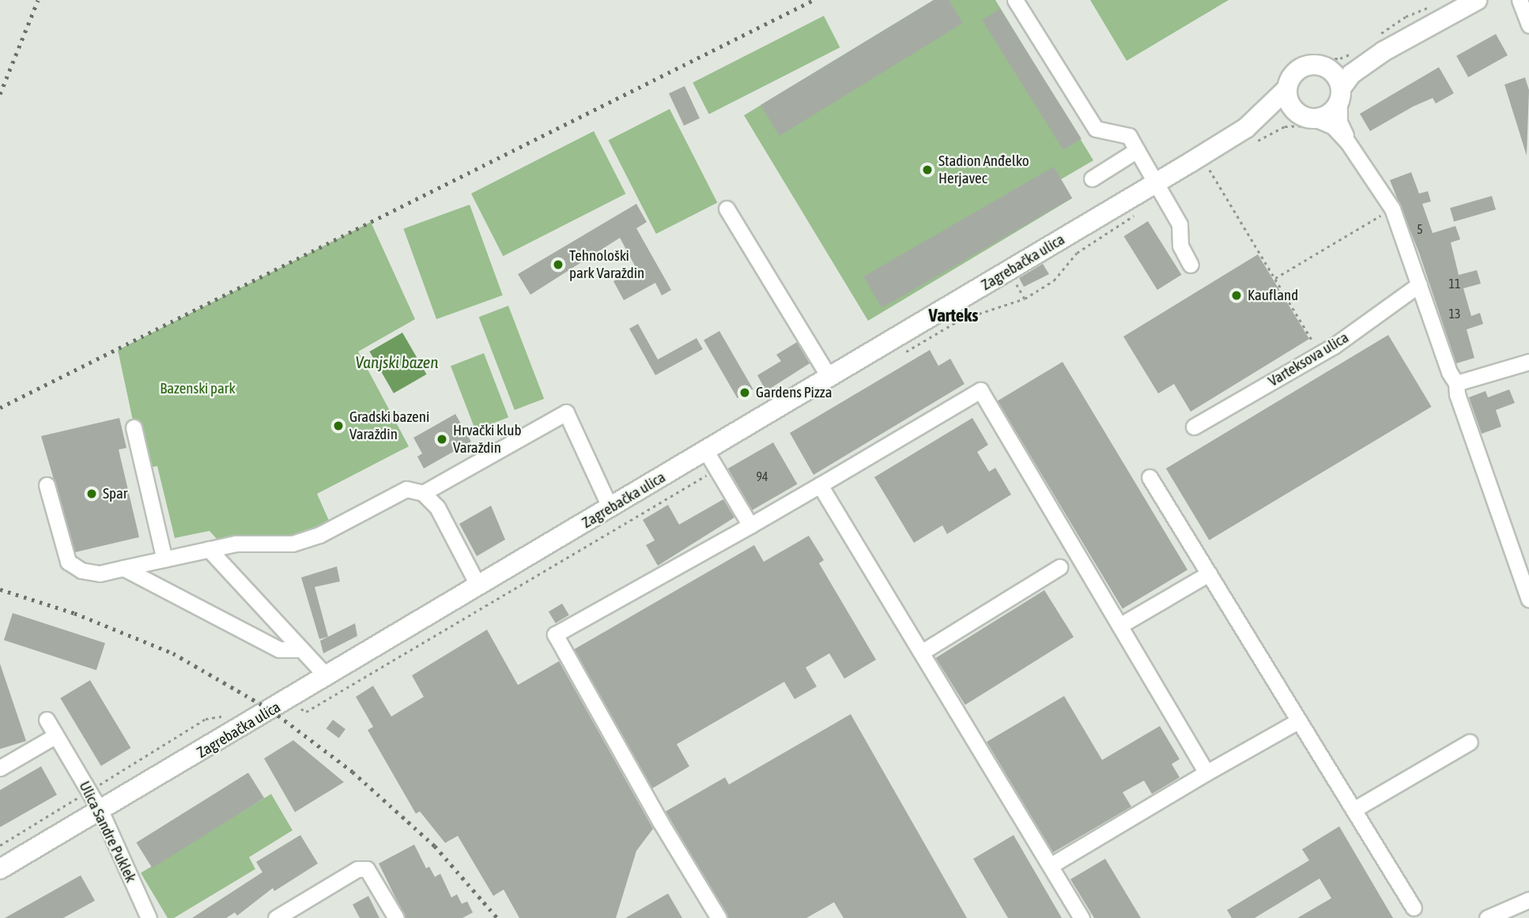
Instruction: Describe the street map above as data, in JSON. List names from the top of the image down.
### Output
{
  "streets": {
    "main road": ["Zagrebačka ulica"],
    "street": ["Varteksova ulica", "Ulica Sandre Puklek"]
  },
  "crossings": [
    ["Zagrebačka ulica", "Ulica Sandre Puklek"]
  ],
  "districts": ["Varteks"],
  "water": ["Vanjski bazen"],
  "parks": ["Bazenski park"],
  "places": [
    "Stadion Anđelko Herjavec",
    "Tehnološki park Varaždin",
    "Kaufland",
    "Gardens Pizza",
    "Gradski bazeni Varaždin",
    "Hrvački klub Varaždin",
    "Spar"
  ],
  "house_numbers": [
    "5",
    "11",
    "13",
    "94"
  ]
}
